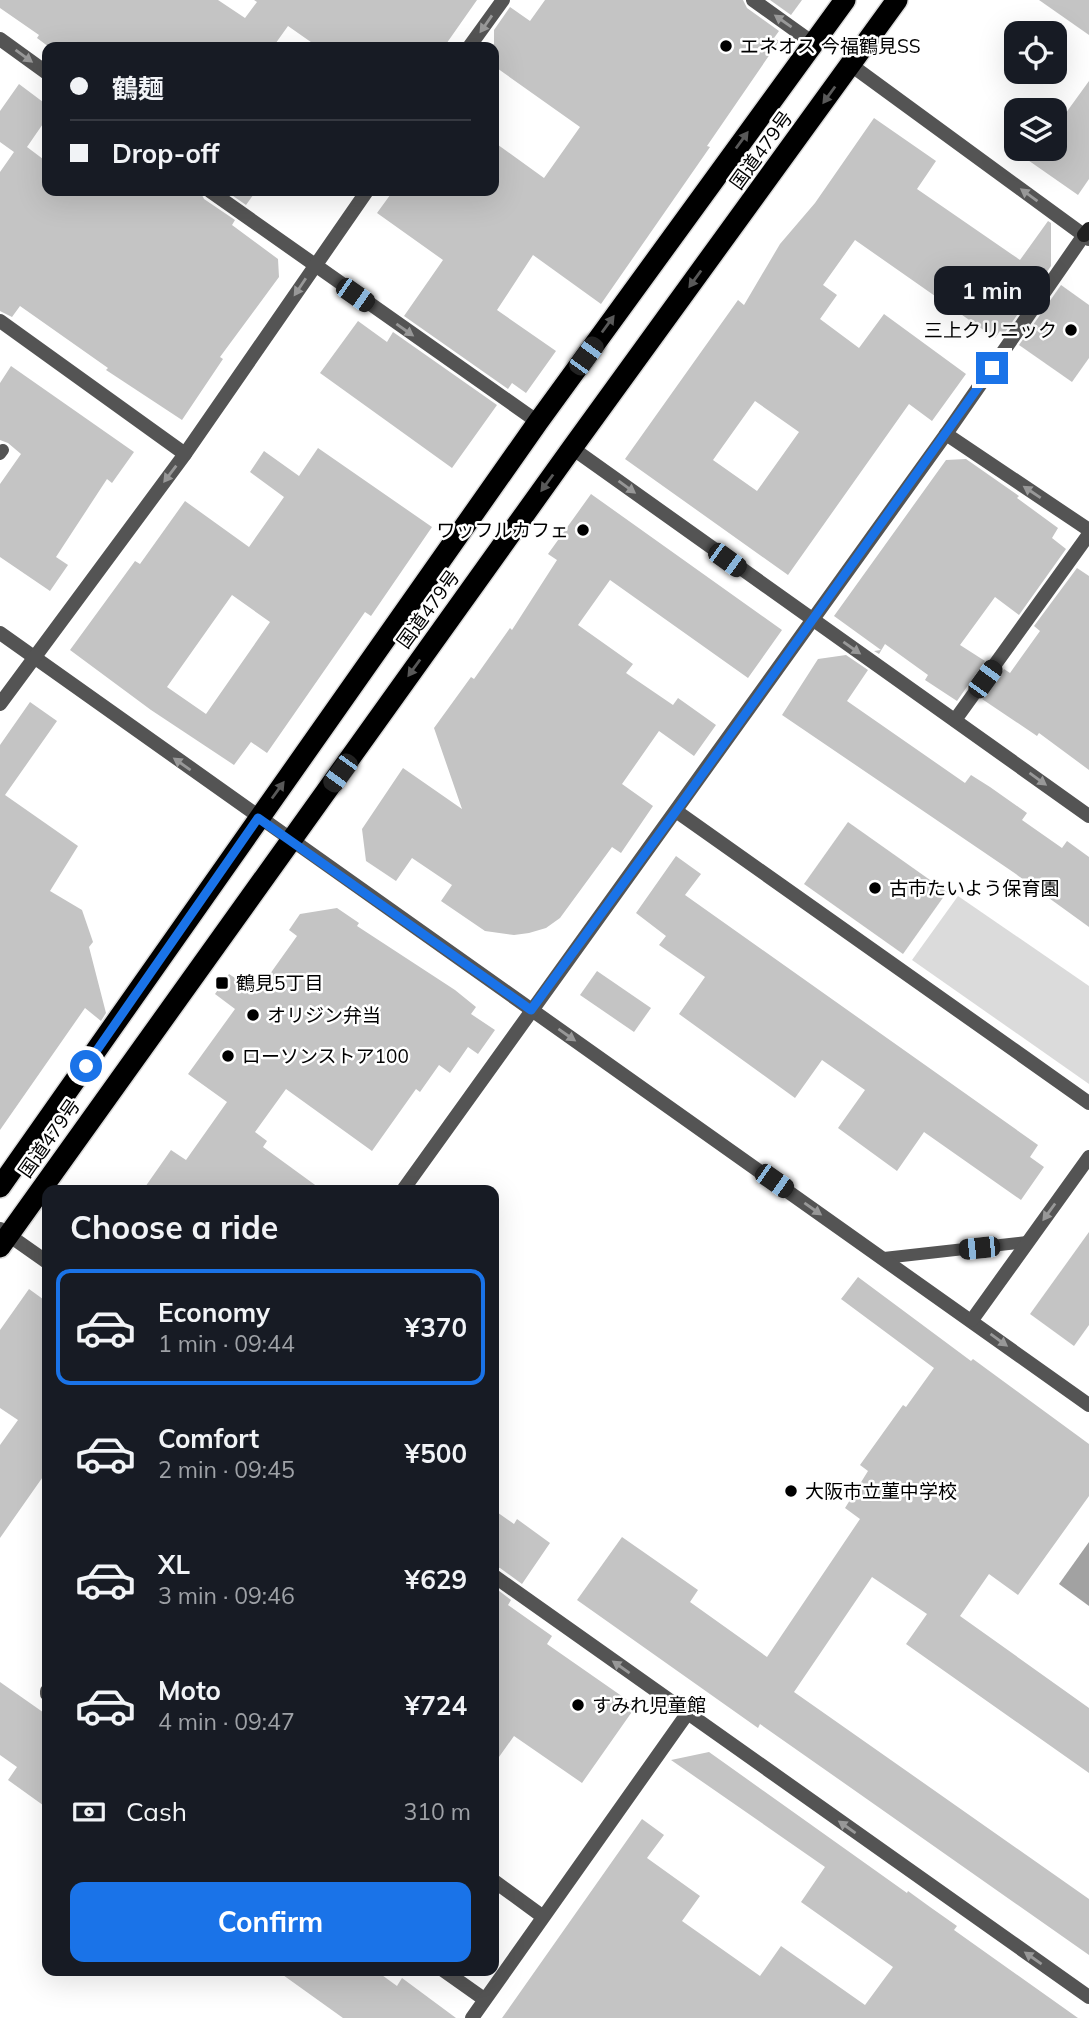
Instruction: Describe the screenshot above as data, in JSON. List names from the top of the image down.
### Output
{
  "streets": {
    "highway": ["国道479号"]
  },
  "places": {
    "other": [
      "エネオス 今福鶴見SS",
      "三上クリニック",
      "ワッフルカフェ",
      "古市たいよう保育園",
      "オリジン弁当",
      "ローソンストア100",
      "大阪市立菫中学校",
      "すみれ児童館"
    ],
    "transit": ["鶴見5丁目"]
  },
  "page": {
    "banner": ["鶴麺", "Drop-off"],
    "bubble": "1 min",
    "heading": "Choose a ride",
    "list": [
      {
        "name": "Economy",
        "note": "1 min · 09:44",
        "value": "¥370"
      },
      {
        "name": "Comfort",
        "note": "2 min · 09:45",
        "value": "¥500"
      },
      {
        "name": "XL",
        "note": "3 min · 09:46",
        "value": "¥629"
      },
      {
        "name": "Moto",
        "note": "4 min · 09:47",
        "value": "¥724"
      }
    ],
    "pay": ["Cash", "310 m"],
    "buttons": "Confirm"
  }
}
